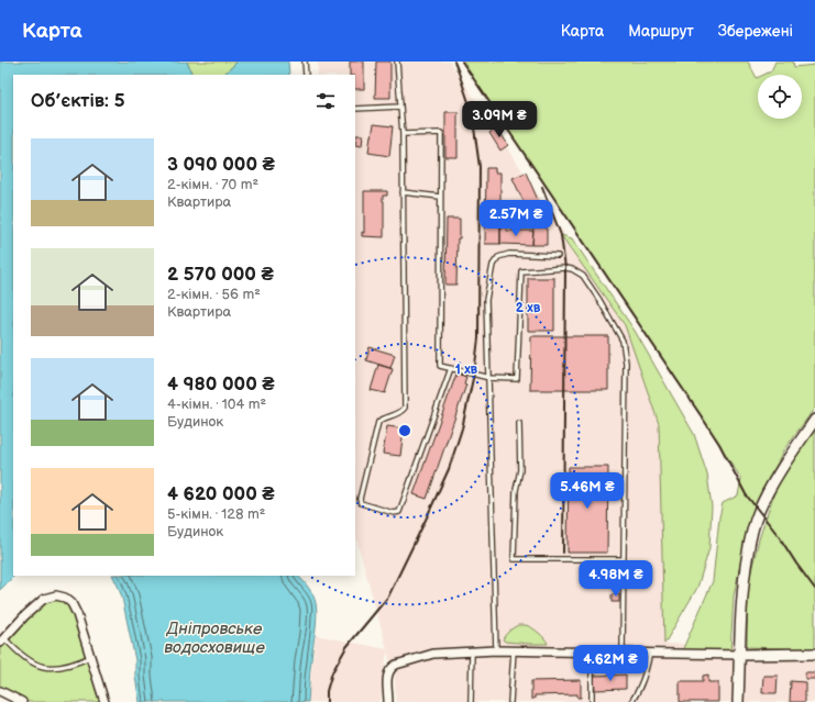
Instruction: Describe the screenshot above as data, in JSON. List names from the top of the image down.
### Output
{
  "water": ["Дніпровське водосховище"],
  "page": {
    "header": "Карта",
    "nav": ["Карта", "Маршрут", "Збережені"],
    "heading": "Об’єктів: 5",
    "price": [
      "3.09M ₴",
      "2.57M ₴",
      "5.46M ₴",
      "4.98M ₴",
      "4.62M ₴"
    ],
    "list": [
      {
        "name": "3 090 000 ₴",
        "note": "2-кімн. · 70 m² · Квартира"
      },
      {
        "name": "2 570 000 ₴",
        "note": "2-кімн. · 56 m² · Квартира"
      },
      {
        "name": "4 980 000 ₴",
        "note": "4-кімн. · 104 m² · Будинок"
      },
      {
        "name": "4 620 000 ₴",
        "note": "5-кімн. · 128 m² · Будинок"
      }
    ]
  },
  "rings": ["2 хв", "1 хв"]
}
